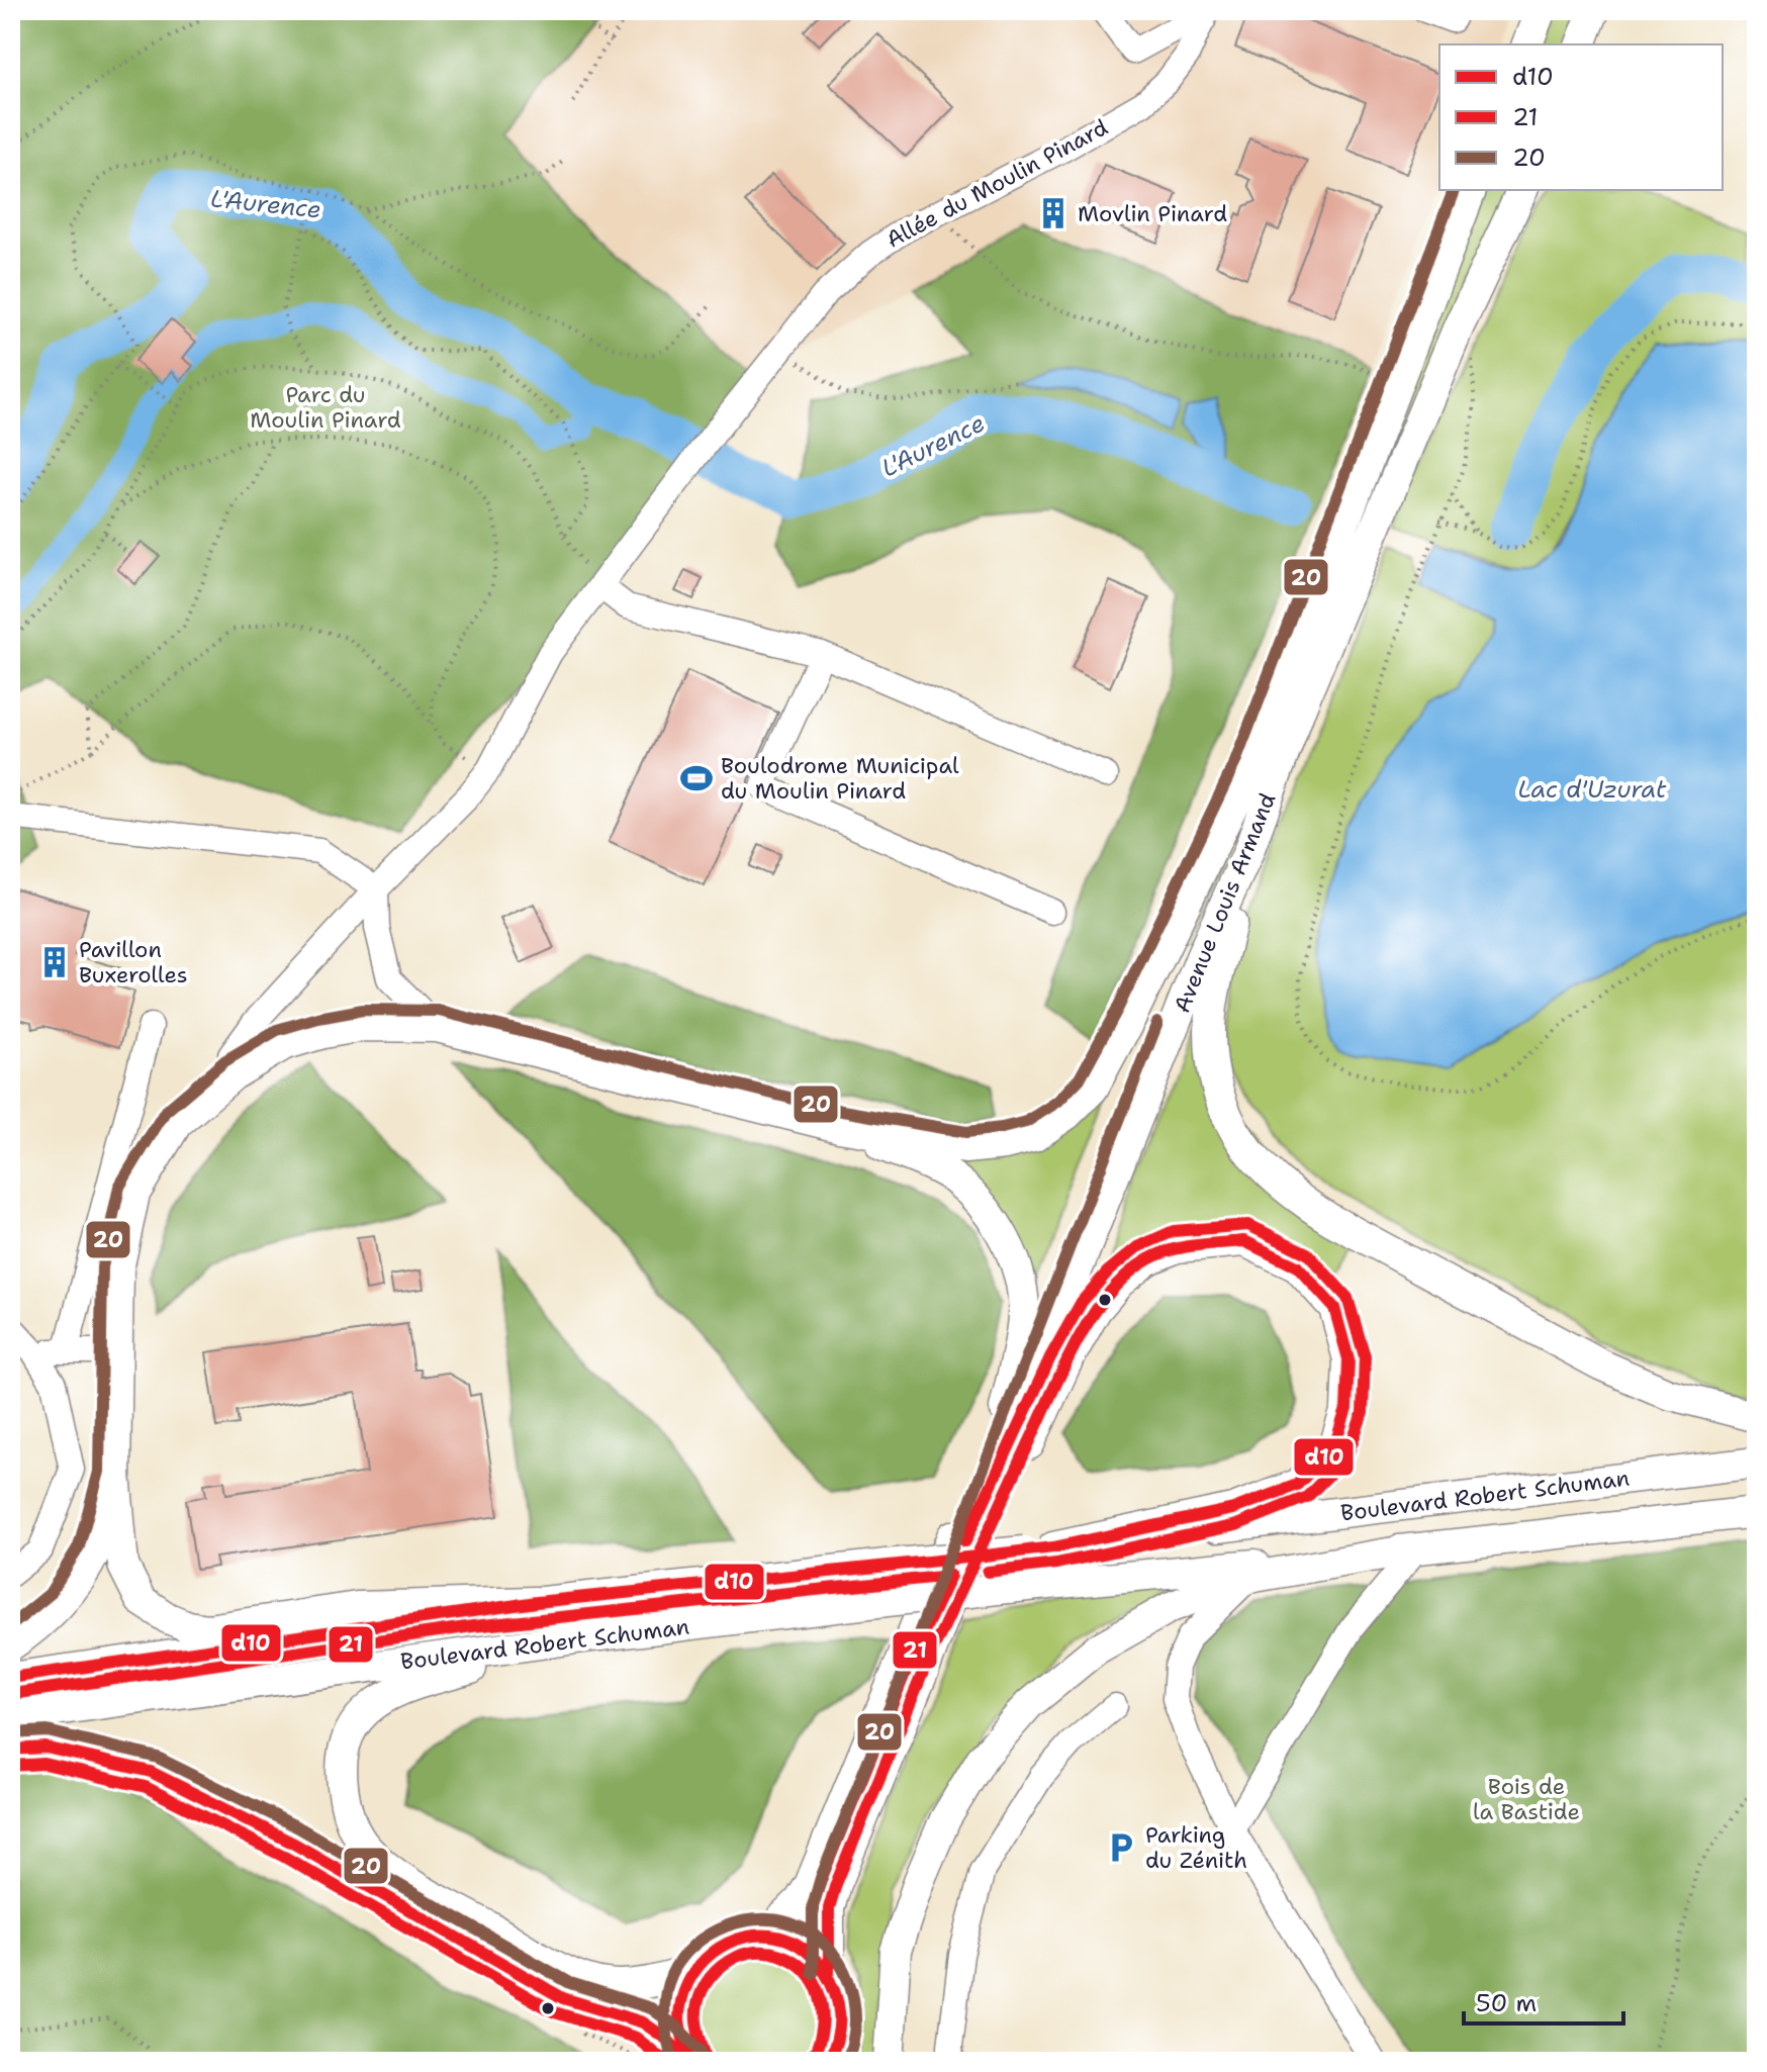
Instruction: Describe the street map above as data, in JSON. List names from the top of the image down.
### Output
{
  "streets": {
    "main road": ["Avenue Louis Armand", "Boulevard Robert Schuman"],
    "street": ["Allée du Moulin Pinard"]
  },
  "water": ["L'Aurence", "Lac d'Uzurat"],
  "parks": ["Parc du Moulin Pinard", "Bois de la Bastide"],
  "places": {
    "building": ["Movlin Pinard", "Pavillon Buxerolles"],
    "sports": ["Boulodrome Municipal du Moulin Pinard"],
    "parking": ["Parking du Zénith"]
  },
  "lines": ["transit line 20", "transit line 21", "transit line d10"],
  "legend": ["d10", "21", "20"],
  "scale_bar": "50 m"
}
